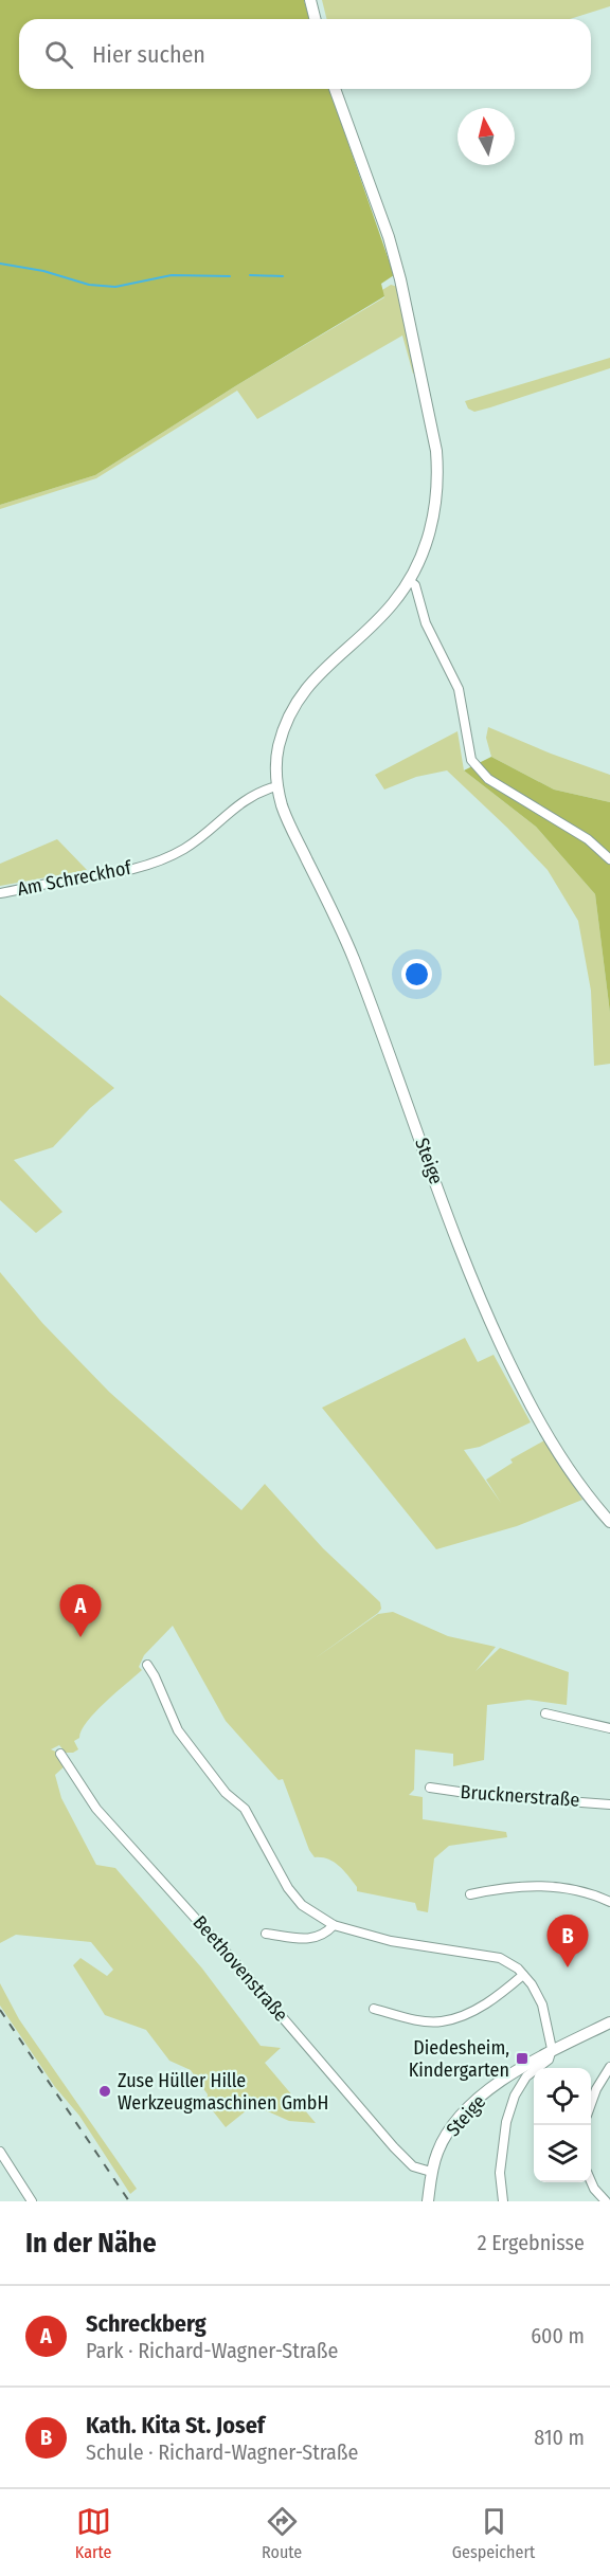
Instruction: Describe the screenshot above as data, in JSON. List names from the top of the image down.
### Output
{
  "streets": {
    "street": [
      "Am Schreckhof",
      "Steige",
      "Brucknerstraße",
      "Beethovenstraße"
    ]
  },
  "crossings": [
    ["Am Schreckhof", "Steige"],
    ["Steige", "Beethovenstraße"]
  ],
  "places": {
    "transit": ["Diedesheim, Kindergarten"],
    "other": ["Zuse Hüller Hille Werkzeugmaschinen GmbH"]
  },
  "north": "top",
  "page": {
    "search": "Hier suchen",
    "pins": ["A", "B"],
    "heading": ["In der Nähe", "2 Ergebnisse"],
    "list": [
      {
        "mark": "A",
        "name": "Schreckberg",
        "note": "Park · Richard-Wagner-Straße",
        "value": "600 m"
      },
      {
        "mark": "B",
        "name": "Kath. Kita St. Josef",
        "note": "Schule · Richard-Wagner-Straße",
        "value": "810 m"
      }
    ],
    "nav": ["Karte", "Route", "Gespeichert"]
  }
}
